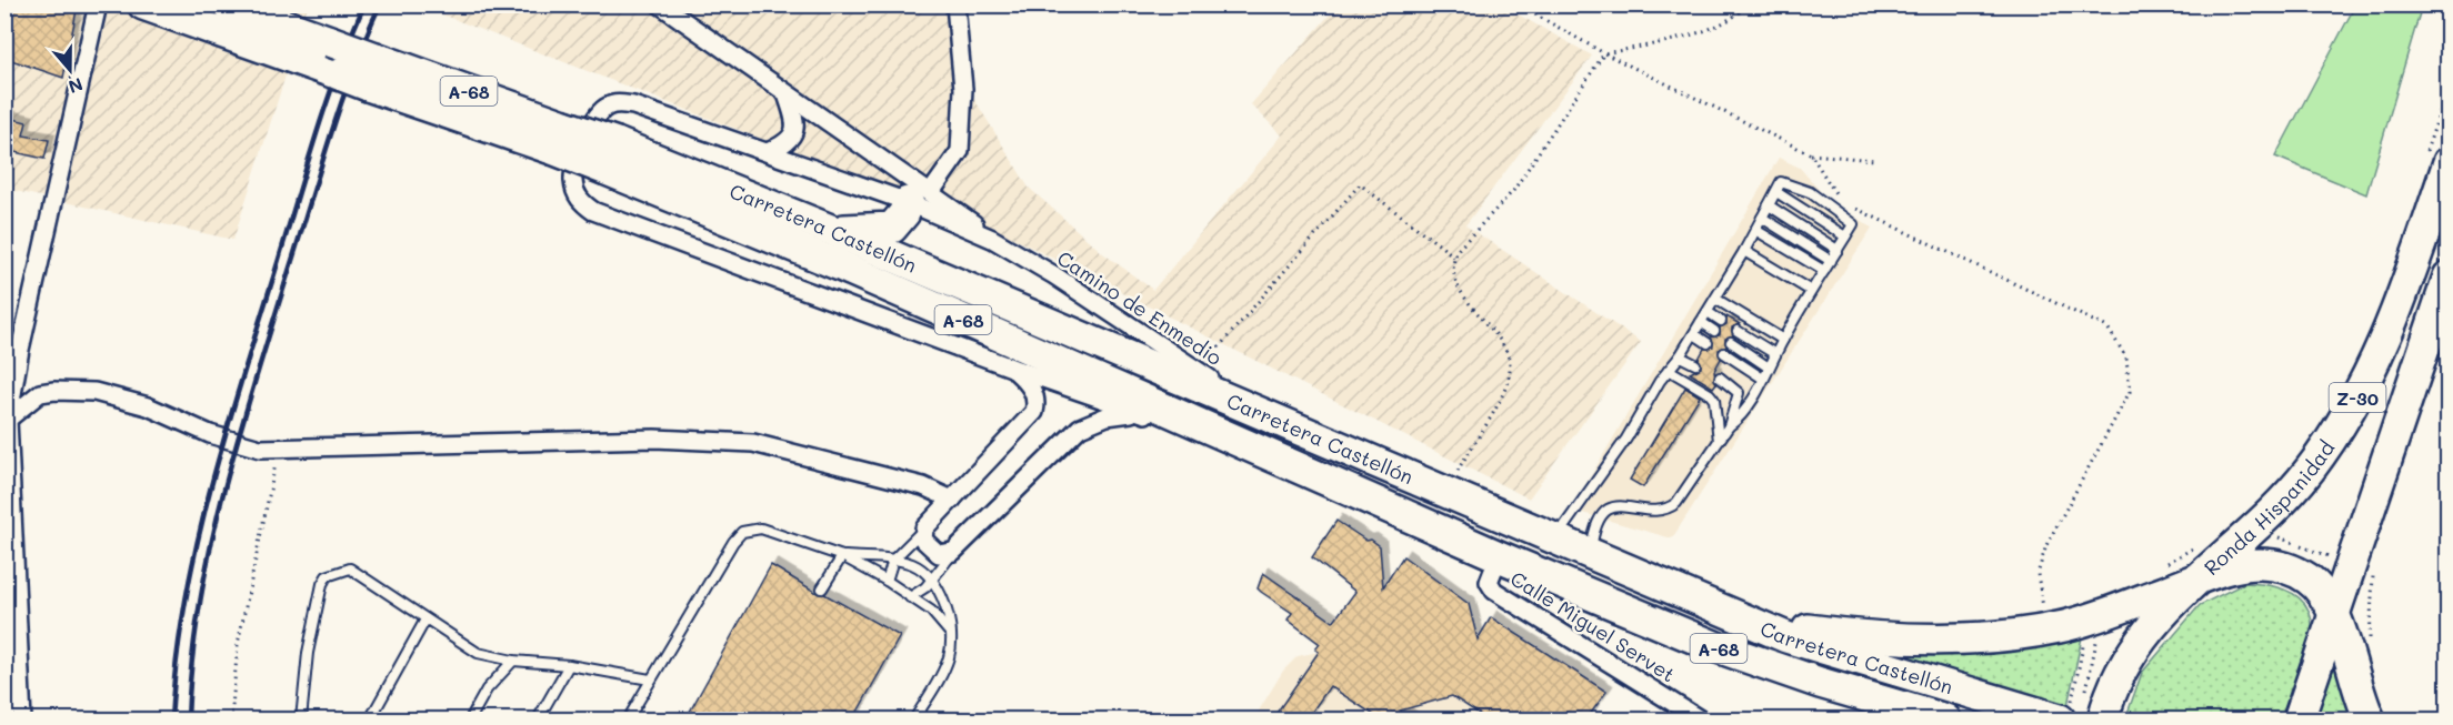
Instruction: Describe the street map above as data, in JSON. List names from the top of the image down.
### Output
{
  "streets": {
    "highway": [
      "A-68",
      "Carretera Castellón",
      "Z-30",
      "Ronda Hispanidad"
    ],
    "street": ["Camino de Enmedio", "Calle Miguel Servet"]
  },
  "crossings": [
    ["Carretera Castellón", "Camino de Enmedio"],
    ["Carretera Castellón", "Calle Miguel Servet"]
  ],
  "north": "bottom"
}
